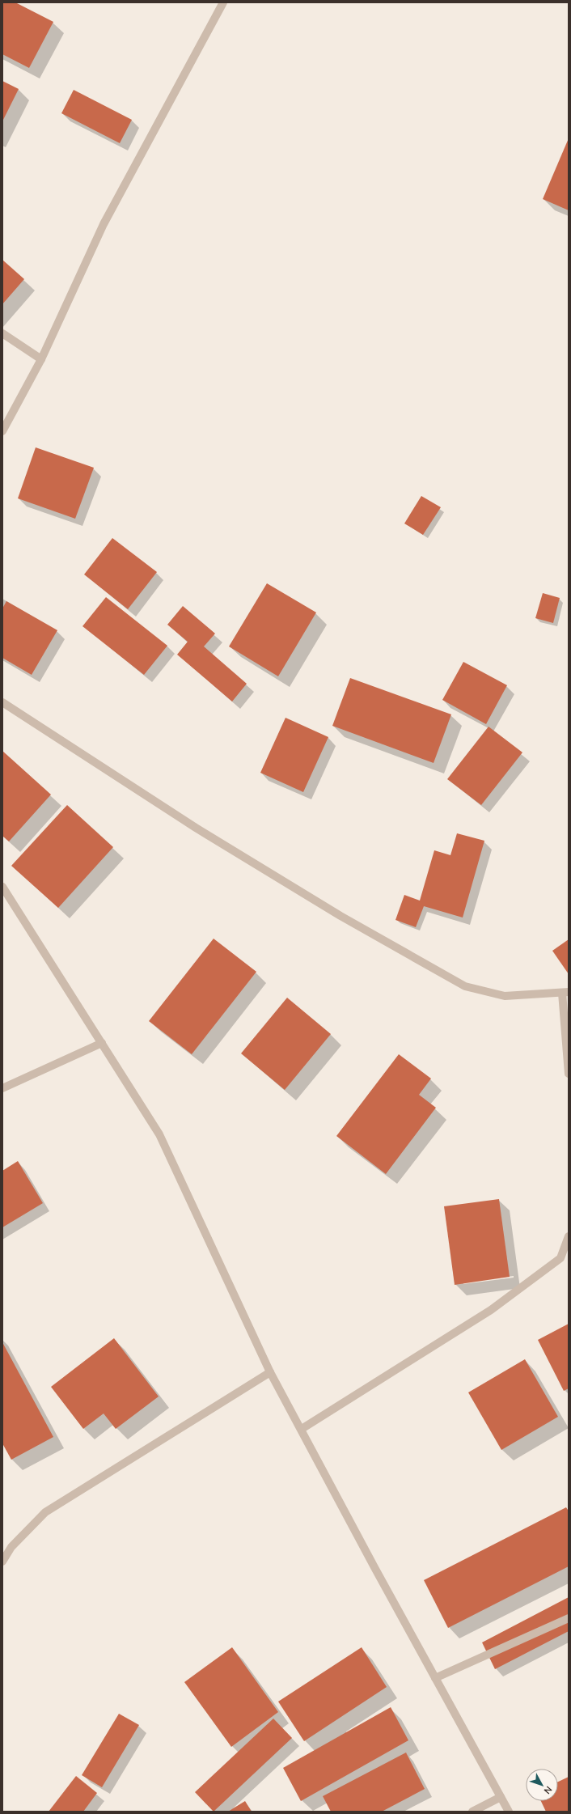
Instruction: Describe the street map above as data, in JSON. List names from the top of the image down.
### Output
{
  "north": "bottom right"
}
